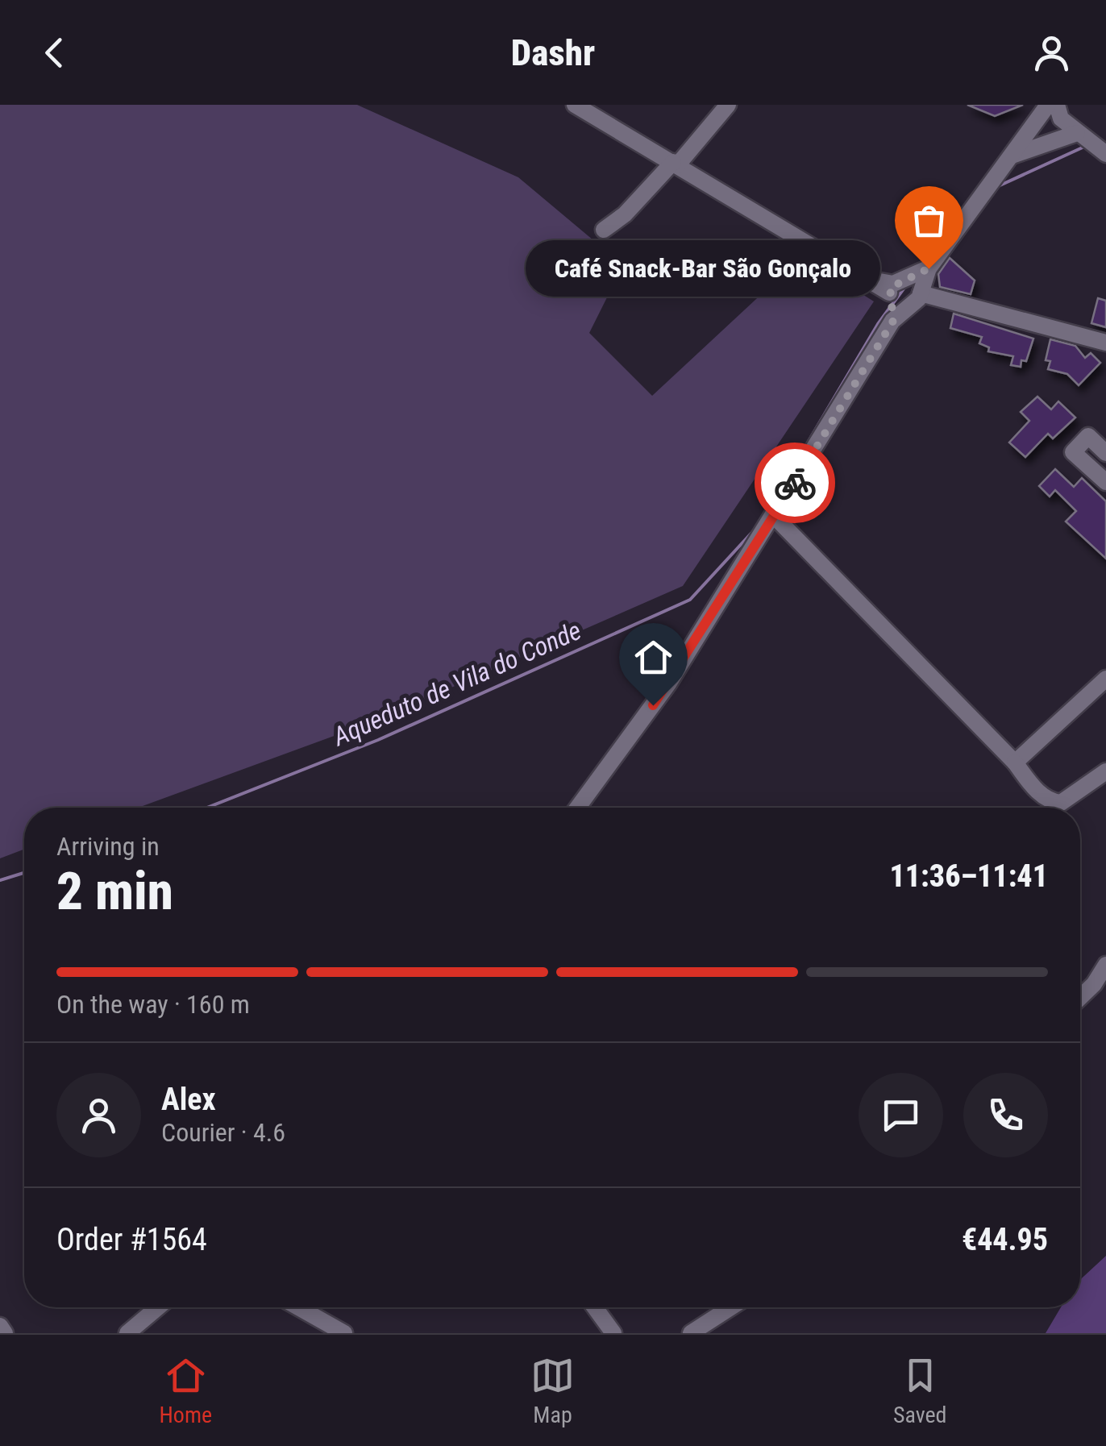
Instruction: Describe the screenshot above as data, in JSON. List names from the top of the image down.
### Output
{
  "water": ["Aqueduto de Vila do Conde"],
  "places": ["Café Snack-Bar São Gonçalo"],
  "page": {
    "header": "Dashr",
    "bubble": "Café Snack-Bar São Gonçalo",
    "heading": ["2 min", "Arriving in", "11:36–11:41"],
    "panel": [
      "Alex",
      "Courier · 4.6",
      "Order #1564",
      "€44.95"
    ],
    "bar": "On the way · 160 m",
    "tabs": ["Home", "Map", "Saved"]
  }
}
